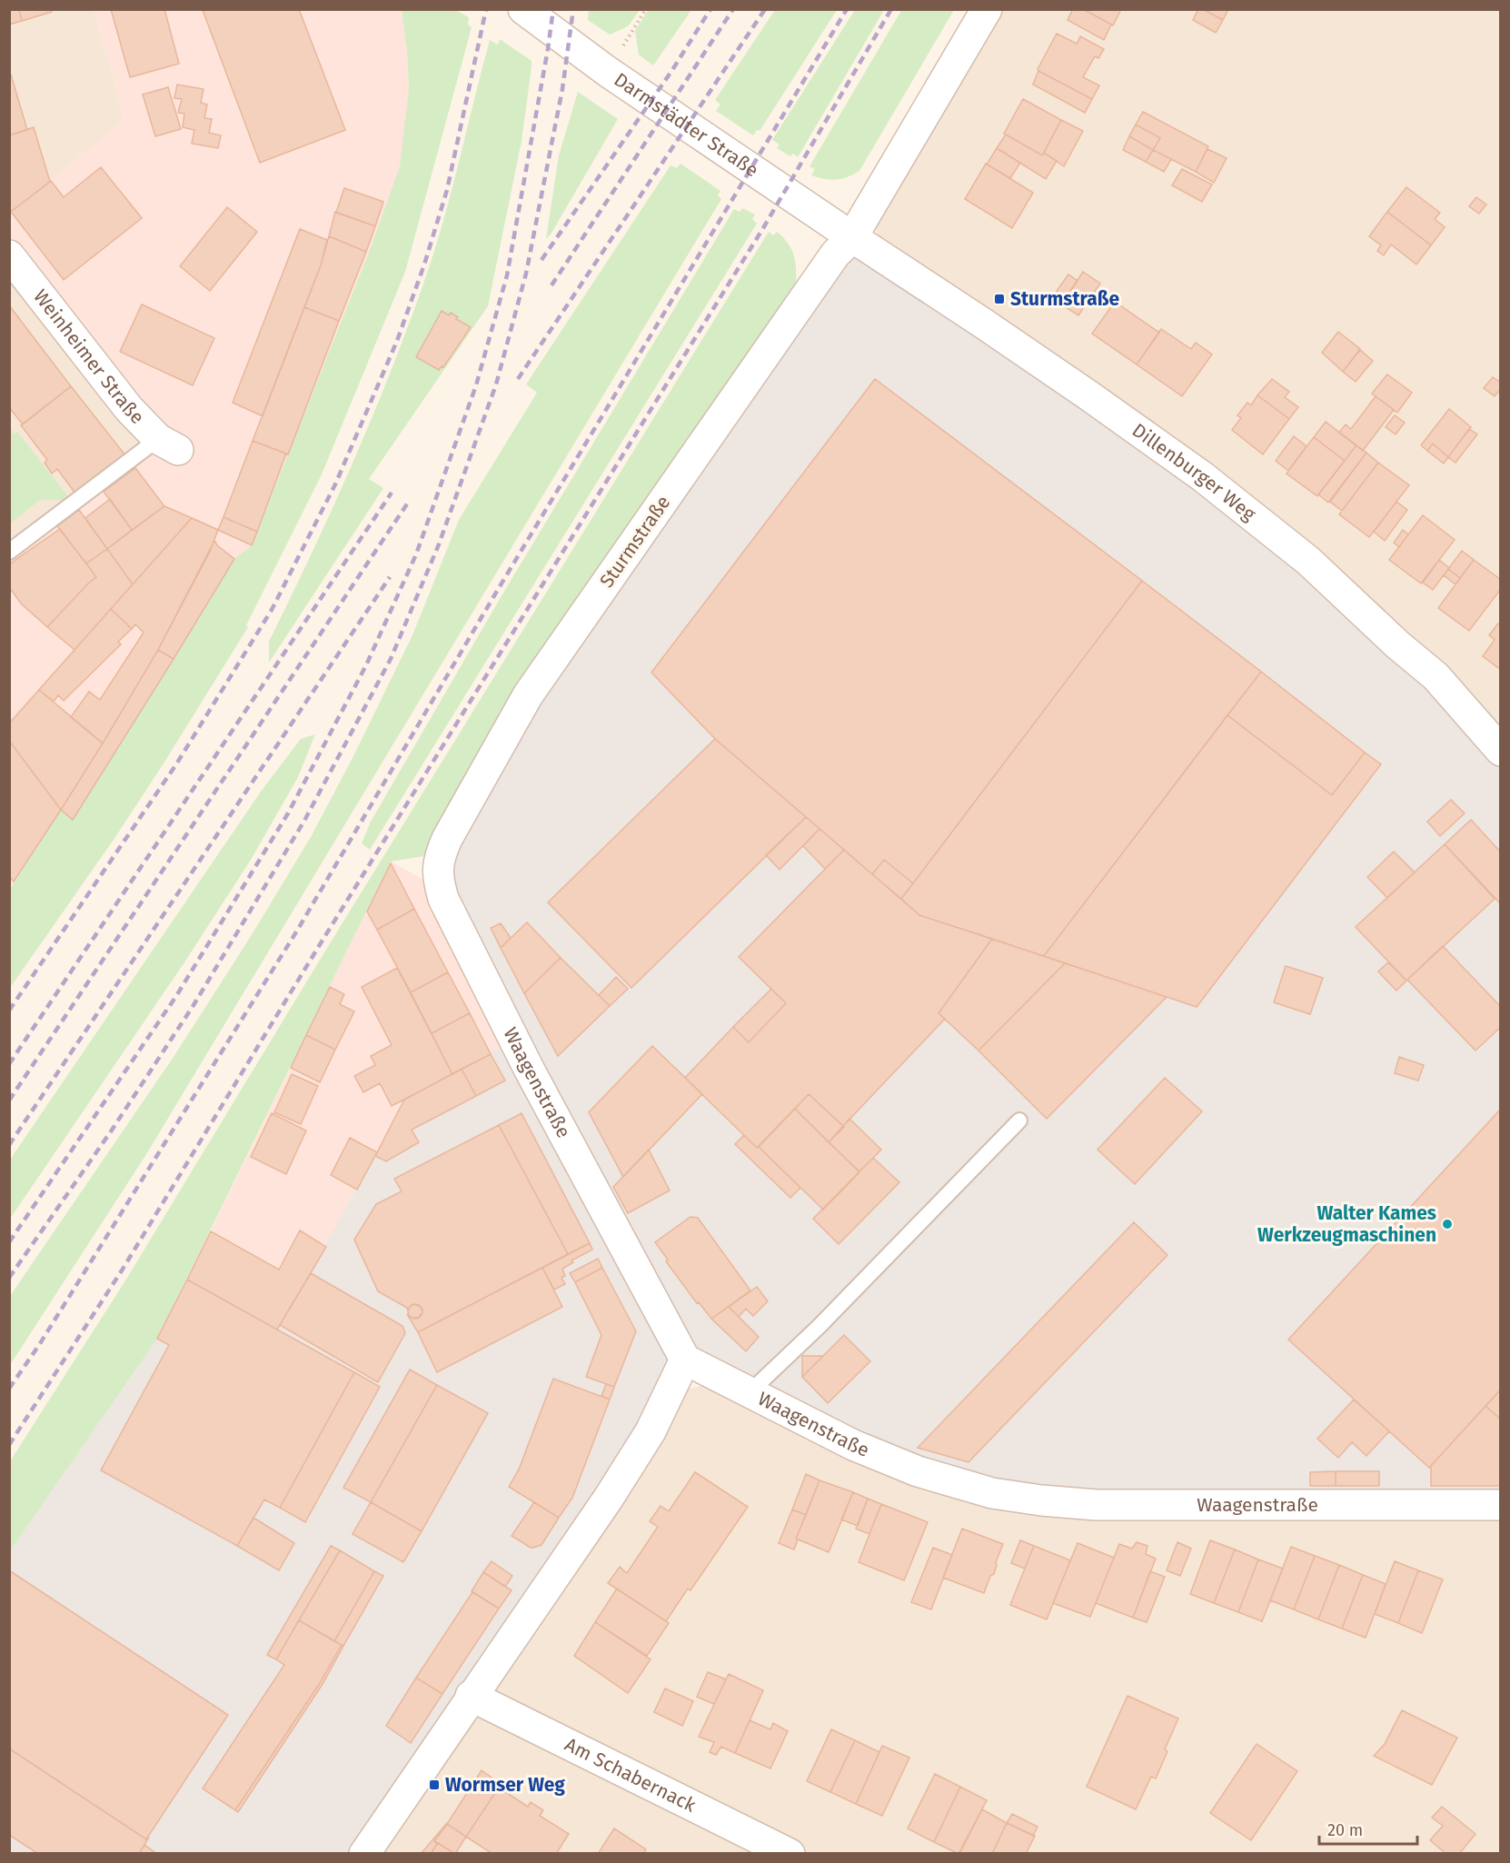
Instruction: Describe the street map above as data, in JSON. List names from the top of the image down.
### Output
{
  "streets": {
    "street": [
      "Darmstädter Straße",
      "Weinheimer Straße",
      "Dillenburger Weg",
      "Sturmstraße",
      "Waagenstraße",
      "Am Schabernack"
    ]
  },
  "crossings": [
    ["Darmstädter Straße", "Dillenburger Weg"],
    ["Darmstädter Straße", "Sturmstraße"],
    ["Dillenburger Weg", "Sturmstraße"],
    ["Sturmstraße", "Waagenstraße"]
  ],
  "places": {
    "transit": ["Sturmstraße", "Wormser Weg"],
    "other": ["Walter Kames Werkzeugmaschinen"]
  },
  "scale_bar": "20 m"
}
